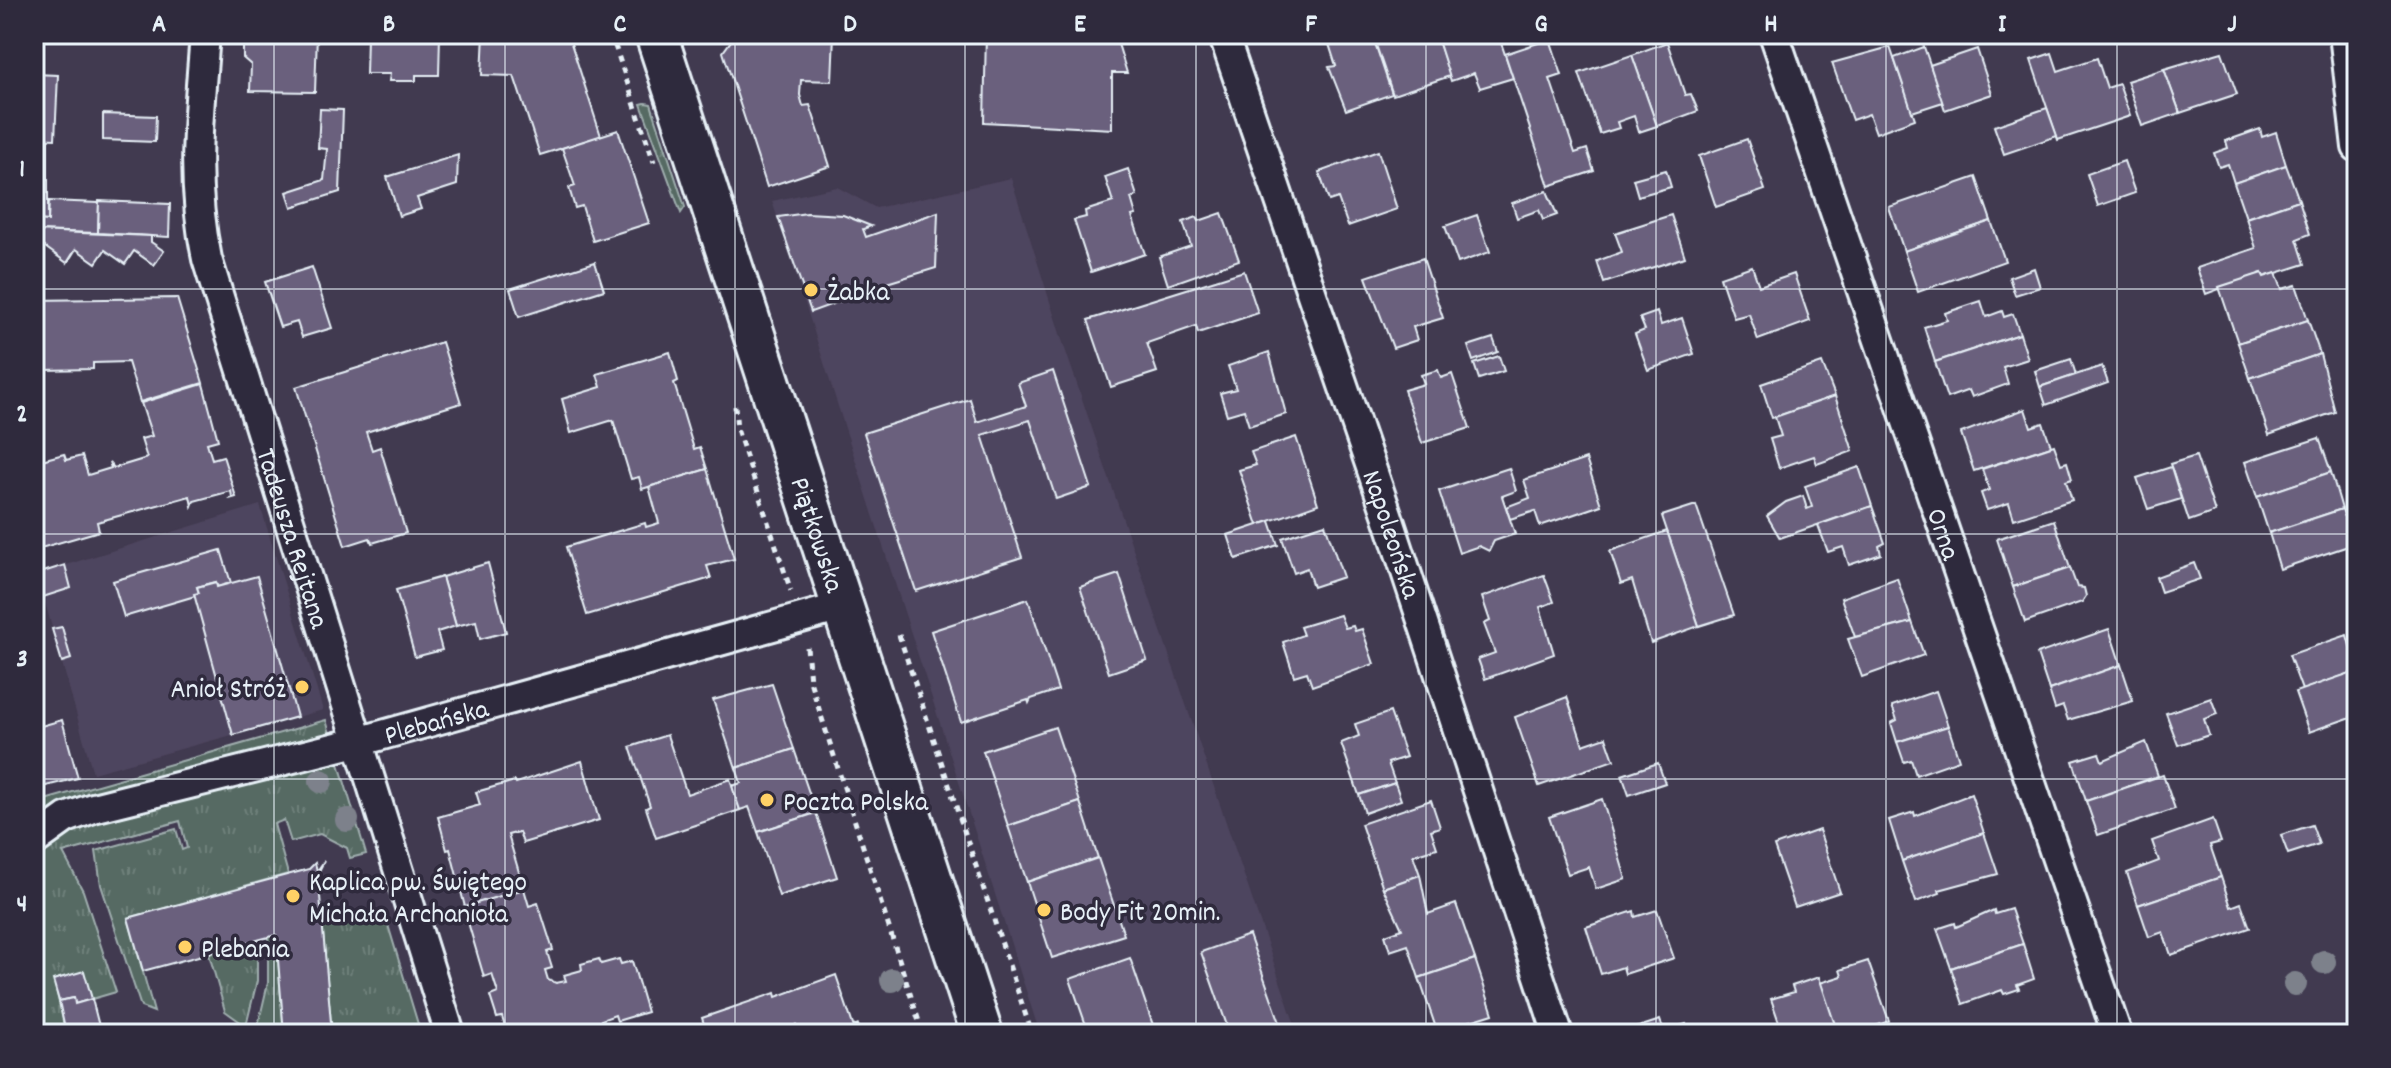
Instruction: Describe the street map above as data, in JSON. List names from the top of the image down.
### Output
{
  "streets": {
    "street": [
      "Napoleońska",
      "Piątkowska",
      "Orna",
      "Tadeusza Rejtana",
      "Plebańska"
    ]
  },
  "crossings": [
    ["Piątkowska", "Plebańska"],
    ["Tadeusza Rejtana", "Plebańska"]
  ],
  "places": [
    "Żabka",
    "Anioł Stróż",
    "Poczta Polska",
    "Kaplica pw. Świętego Michała Archanioła",
    "Body Fit 20min.",
    "Plebania"
  ],
  "grid": {
    "columns": [
      "A",
      "B",
      "C",
      "D",
      "E",
      "F",
      "G",
      "H",
      "I",
      "J"
    ],
    "rows": [
      "1",
      "2",
      "3",
      "4"
    ]
  }
}
